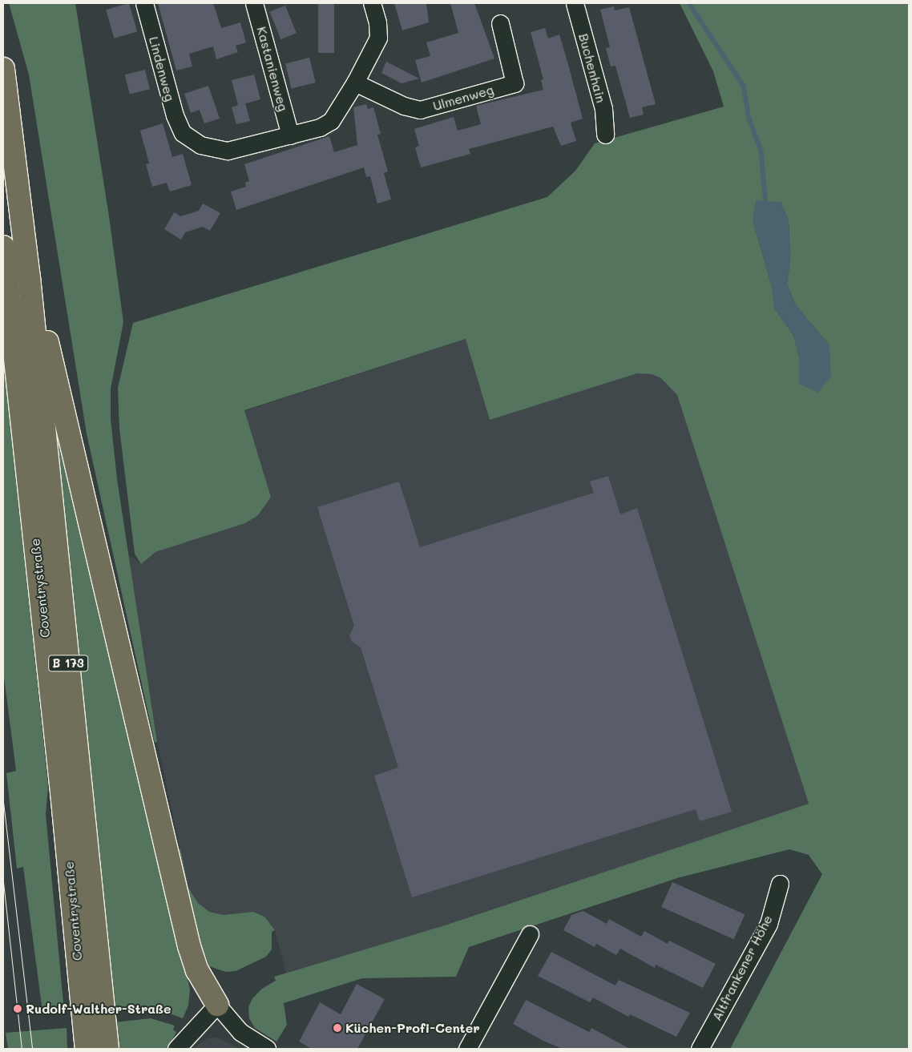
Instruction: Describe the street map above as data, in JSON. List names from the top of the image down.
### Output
{
  "streets": {
    "highway": ["Coventrystraße", "B 173"],
    "street": [
      "Buchenhain",
      "Lindenweg",
      "Kastanienweg",
      "Ulmenweg",
      "Altfrankener Höhe"
    ]
  },
  "crossings": [
    ["Lindenweg", "Kastanienweg"]
  ],
  "places": ["Rudolf-Walther-Straße", "Küchen-Profi-Center"]
}
